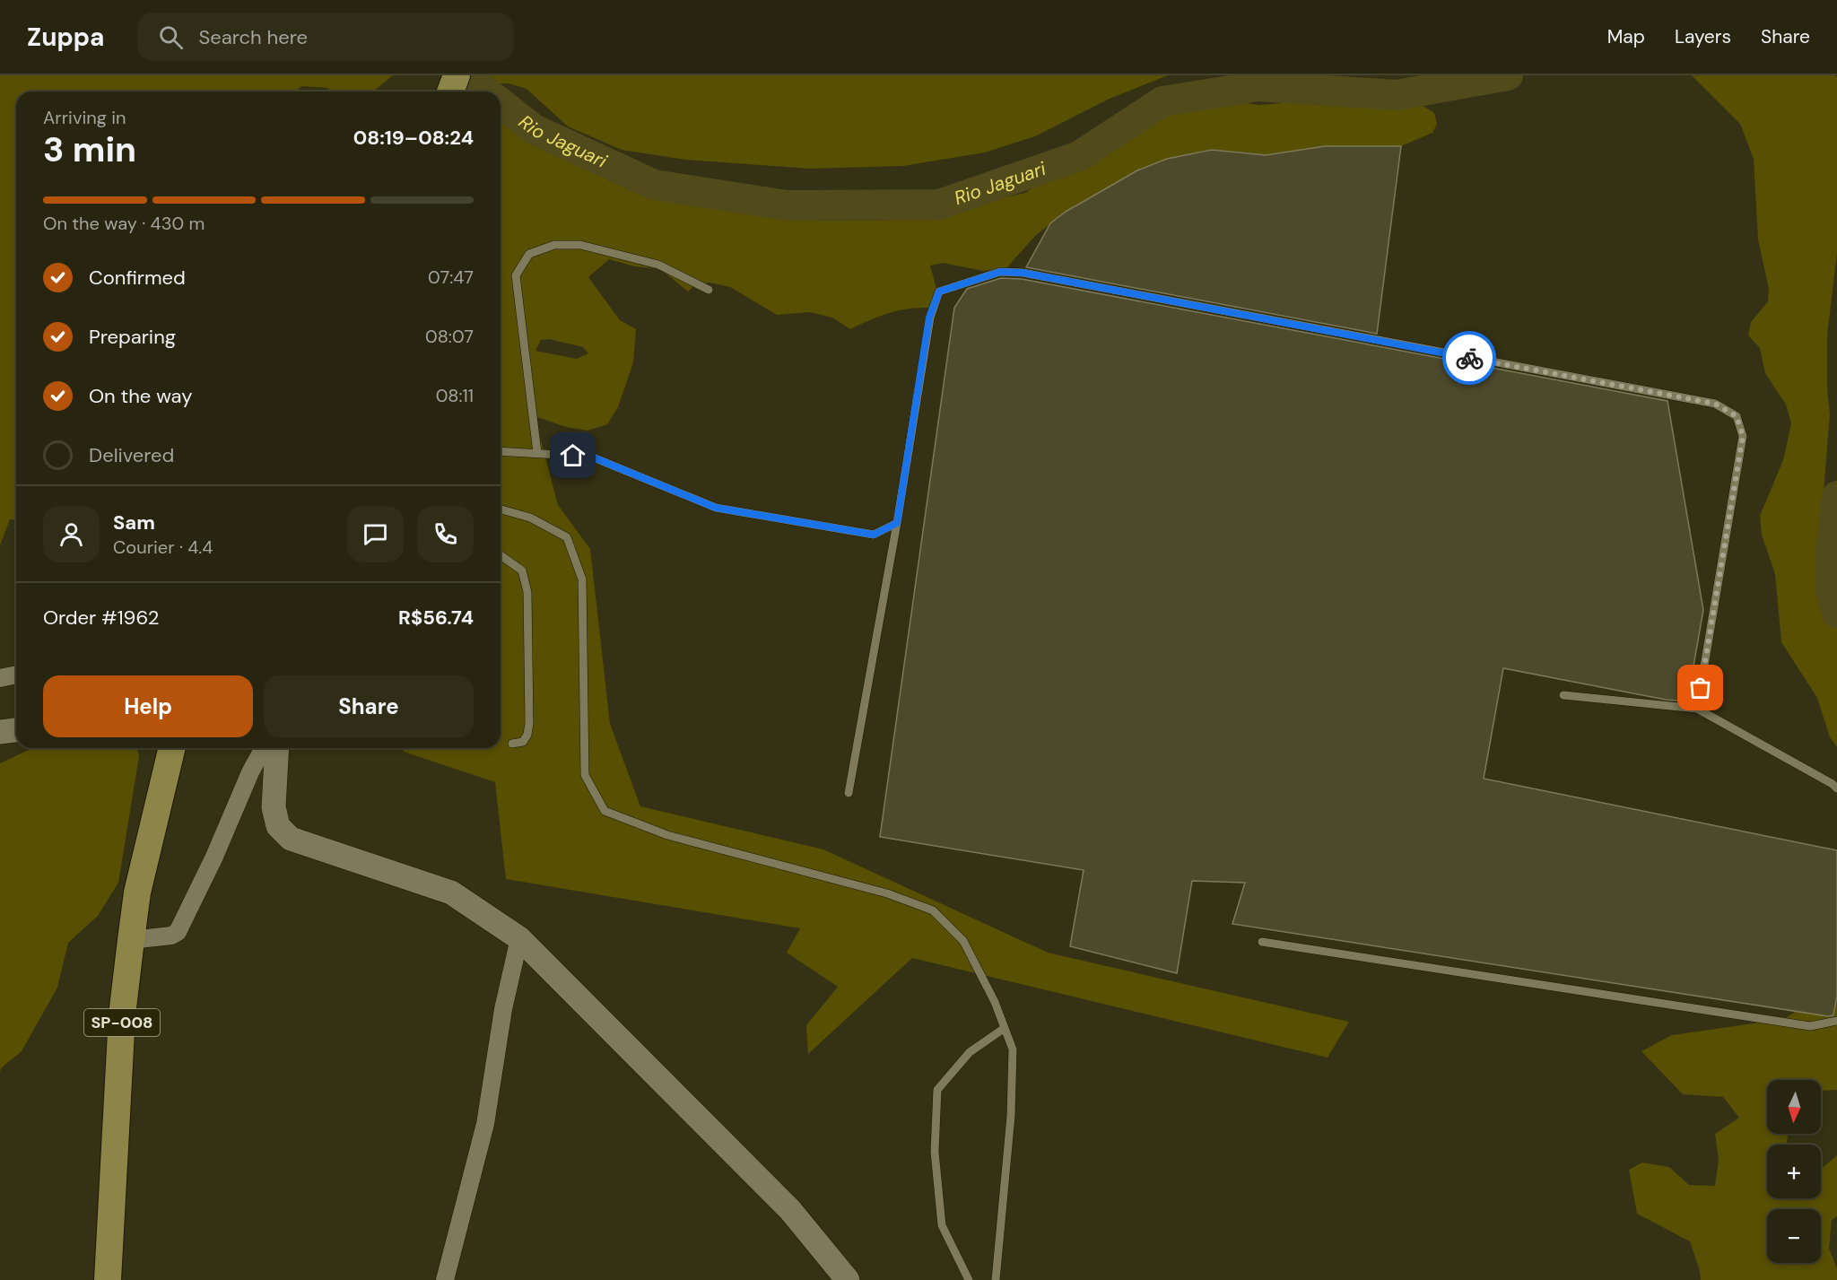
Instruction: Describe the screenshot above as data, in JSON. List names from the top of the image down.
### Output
{
  "streets": {
    "main road": ["SP-008"]
  },
  "water": ["Rio Jaguari"],
  "north": "bottom",
  "page": {
    "header": "Zuppa",
    "search": "Search here",
    "nav": ["Map", "Layers", "Share"],
    "heading": ["3 min", "Arriving in", "08:19–08:24"],
    "panel": [
      "Sam",
      "Courier · 4.4",
      "Order #1962",
      "R$56.74"
    ],
    "bar": "On the way · 430 m",
    "list": [
      ["Confirmed", "07:47"],
      ["Preparing", "08:07"],
      ["On the way", "08:11"],
      "Delivered"
    ],
    "buttons": ["Help", "Share"],
    "map_buttons": ["+", "−"]
  }
}
